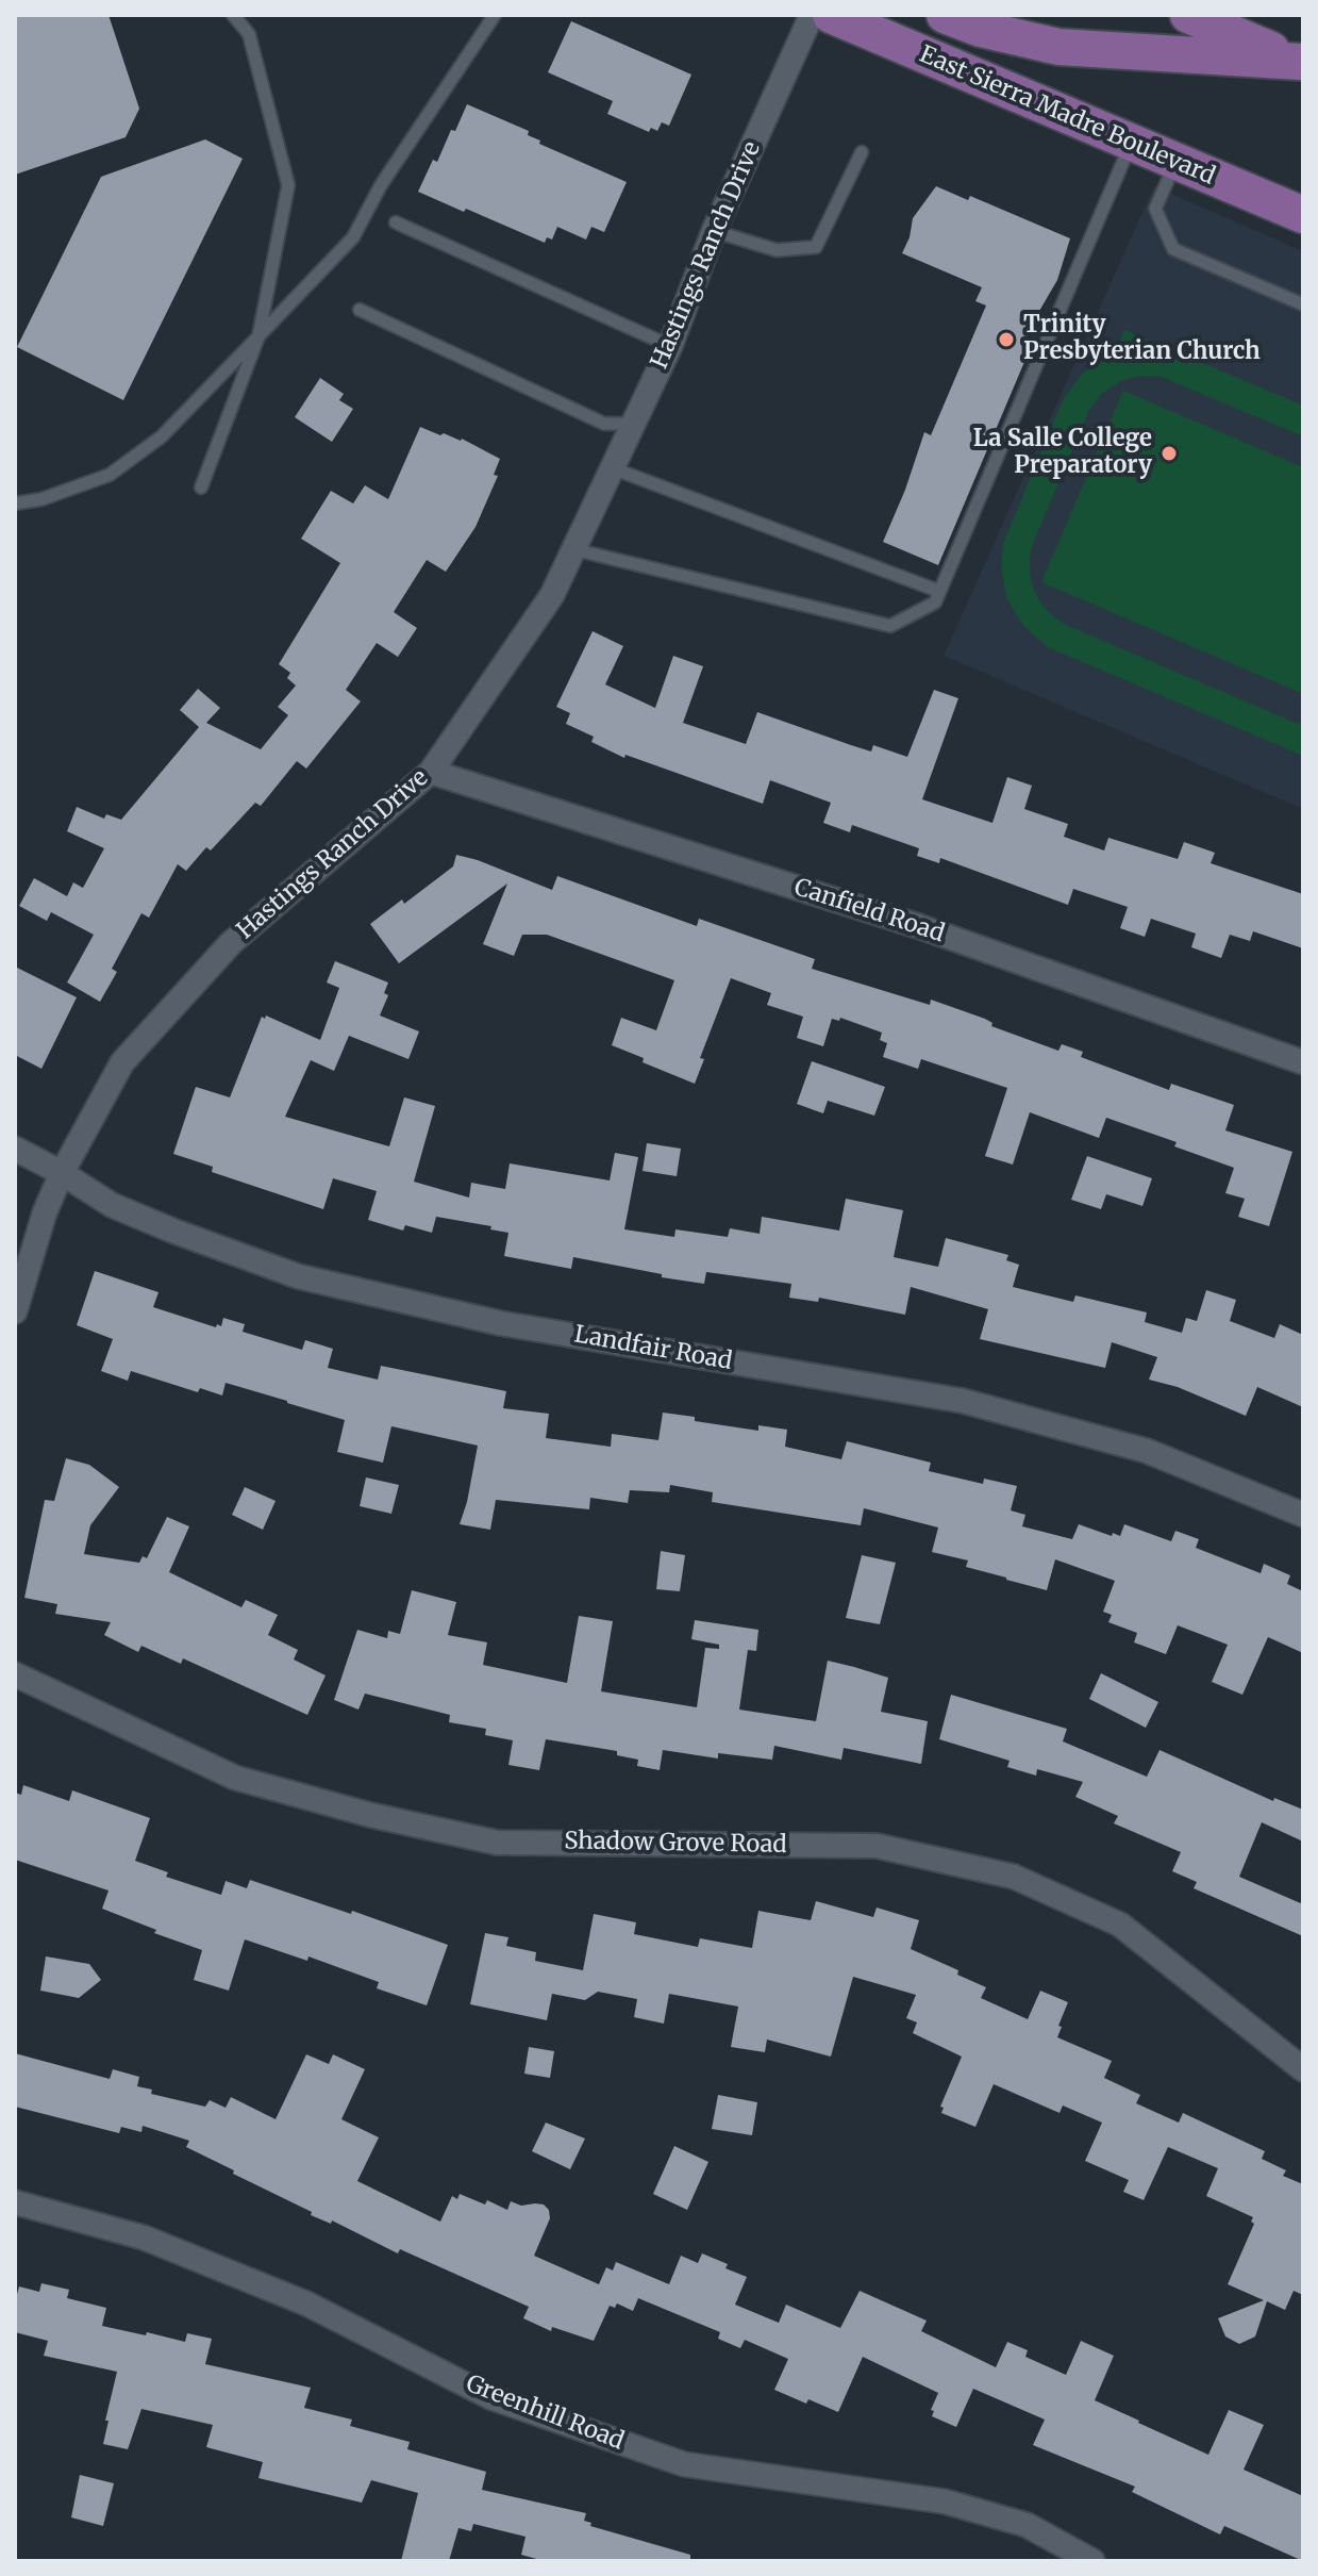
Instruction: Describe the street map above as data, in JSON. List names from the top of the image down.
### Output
{
  "streets": {
    "main road": ["East Sierra Madre Boulevard"],
    "street": [
      "Hastings Ranch Drive",
      "Canfield Road",
      "Landfair Road",
      "Shadow Grove Road",
      "Greenhill Road"
    ]
  },
  "crossings": [
    ["Hastings Ranch Drive", "Canfield Road"],
    ["Hastings Ranch Drive", "Landfair Road"]
  ],
  "places": ["Trinity Presbyterian Church", "La Salle College Preparatory"]
}
